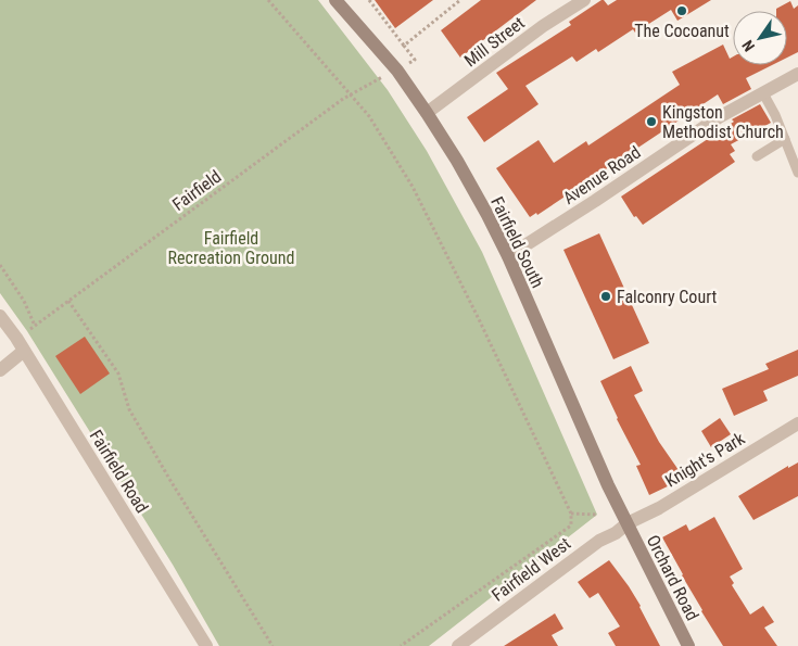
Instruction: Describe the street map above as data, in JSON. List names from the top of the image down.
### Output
{
  "streets": {
    "street": [
      "Mill Street",
      "Avenue Road",
      "Fairfield South",
      "Knight's Park",
      "Fairfield Road",
      "Fairfield West",
      "Orchard Road"
    ],
    "path": ["Fairfield"]
  },
  "crossings": [
    ["Mill Street", "Fairfield South"],
    ["Avenue Road", "Fairfield South"],
    ["Fairfield", "Fairfield South"],
    ["Fairfield", "Fairfield Road"],
    ["Fairfield South", "Knight's Park"],
    ["Fairfield South", "Fairfield West"],
    ["Fairfield South", "Orchard Road"],
    ["Knight's Park", "Fairfield West"],
    ["Knight's Park", "Orchard Road"],
    ["Fairfield West", "Orchard Road"]
  ],
  "parks": ["Fairfield Recreation Ground"],
  "places": ["The Cocoanut", "Kingston Methodist Church", "Falconry Court"],
  "north": "bottom left"
}
